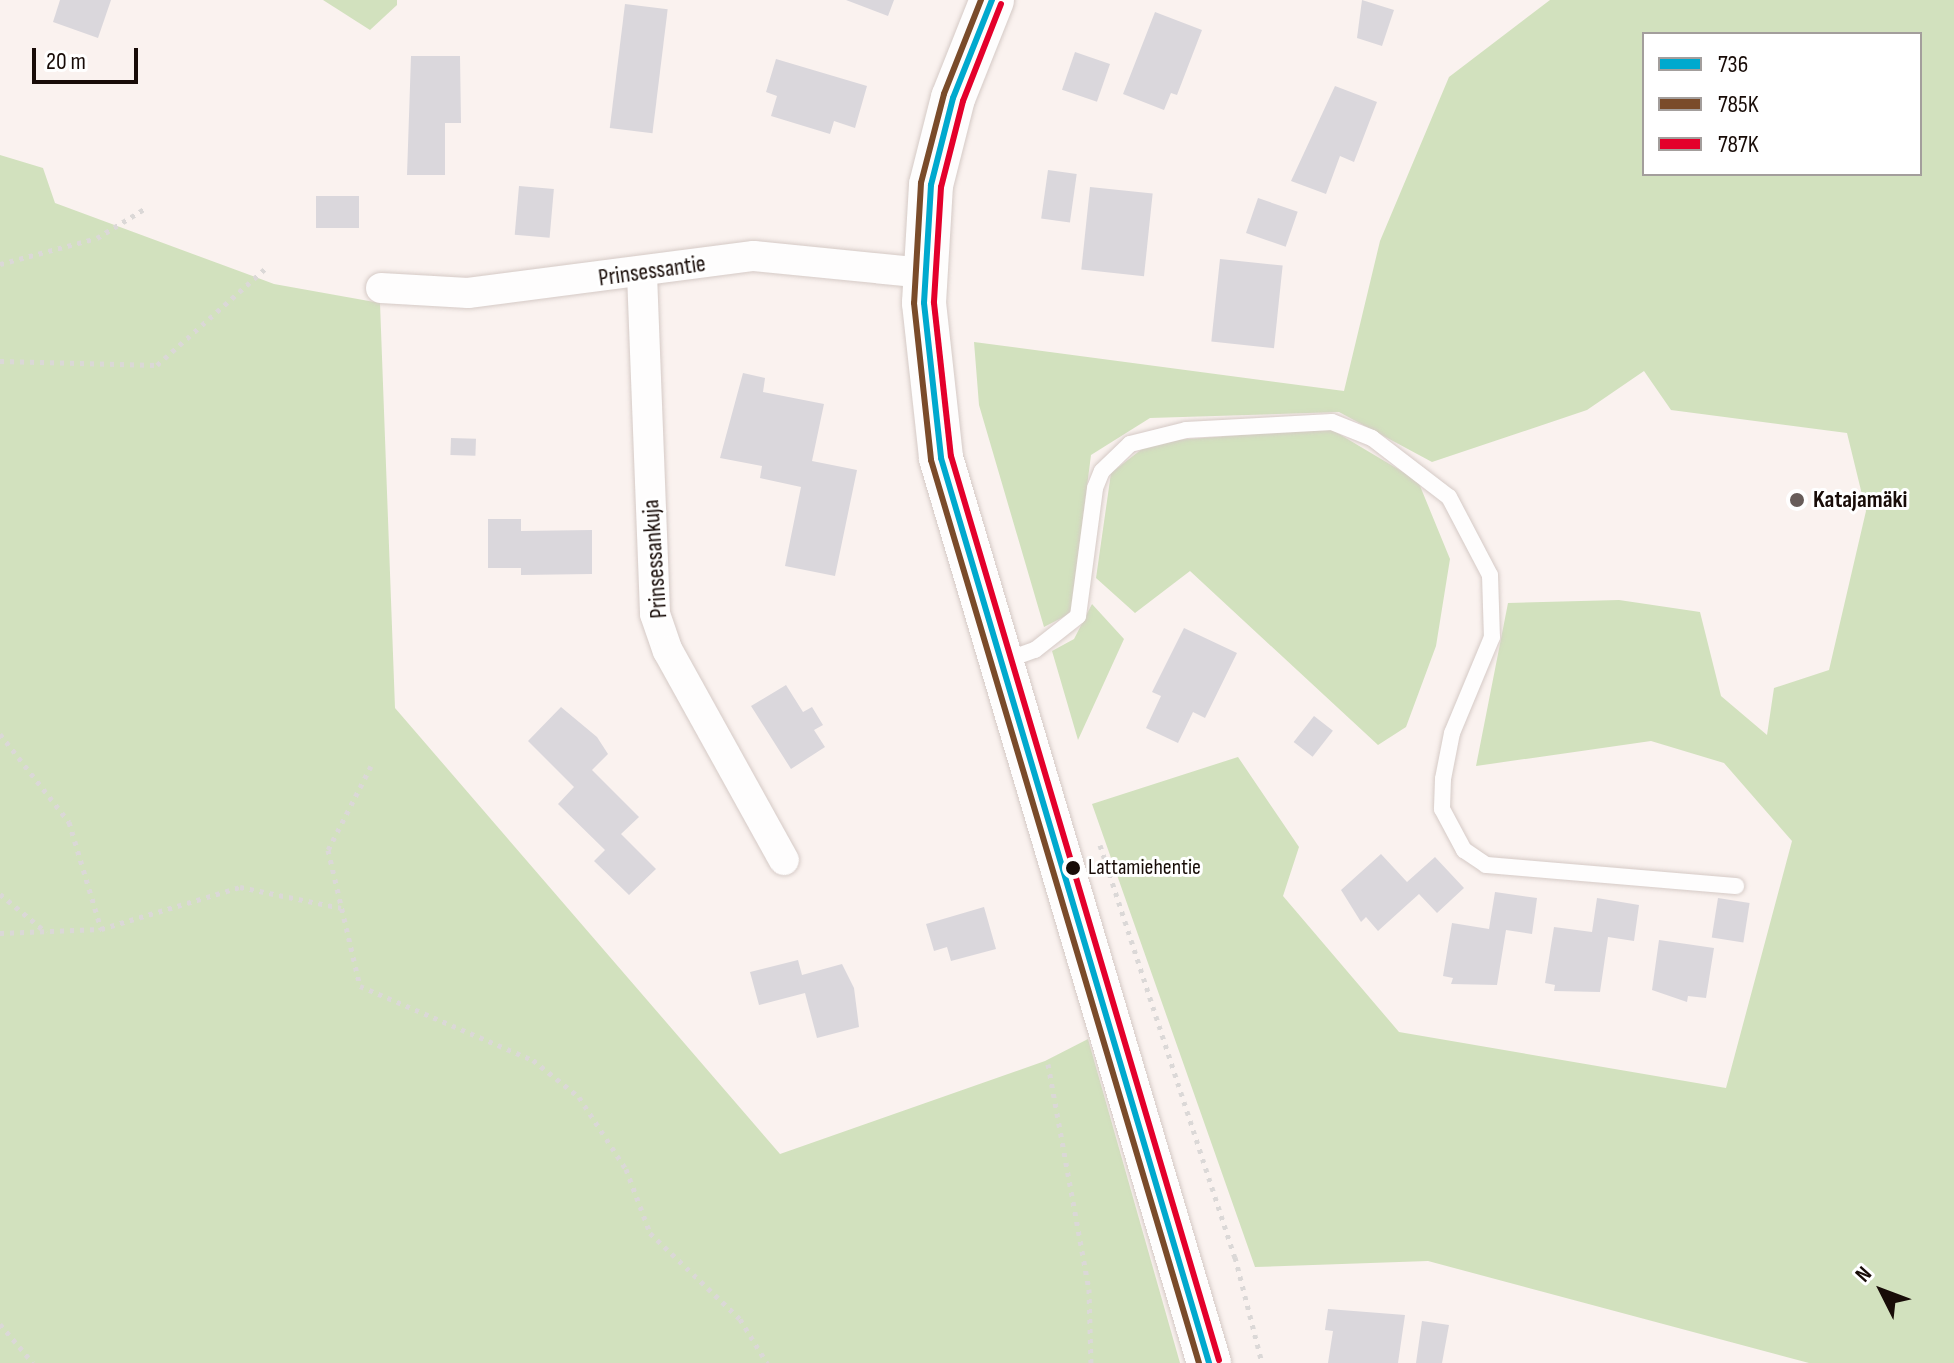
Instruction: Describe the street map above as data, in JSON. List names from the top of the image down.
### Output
{
  "streets": {
    "street": ["Prinsessantie", "Prinsessankuja"]
  },
  "crossings": [
    ["Prinsessantie", "Prinsessankuja"]
  ],
  "places": ["Katajamäki", "Lattamiehentie"],
  "lines": ["transit line 736", "transit line 785K", "transit line 787K"],
  "legend": ["736", "785K", "787K"],
  "scale_bar": "20 m",
  "north": "top left"
}
